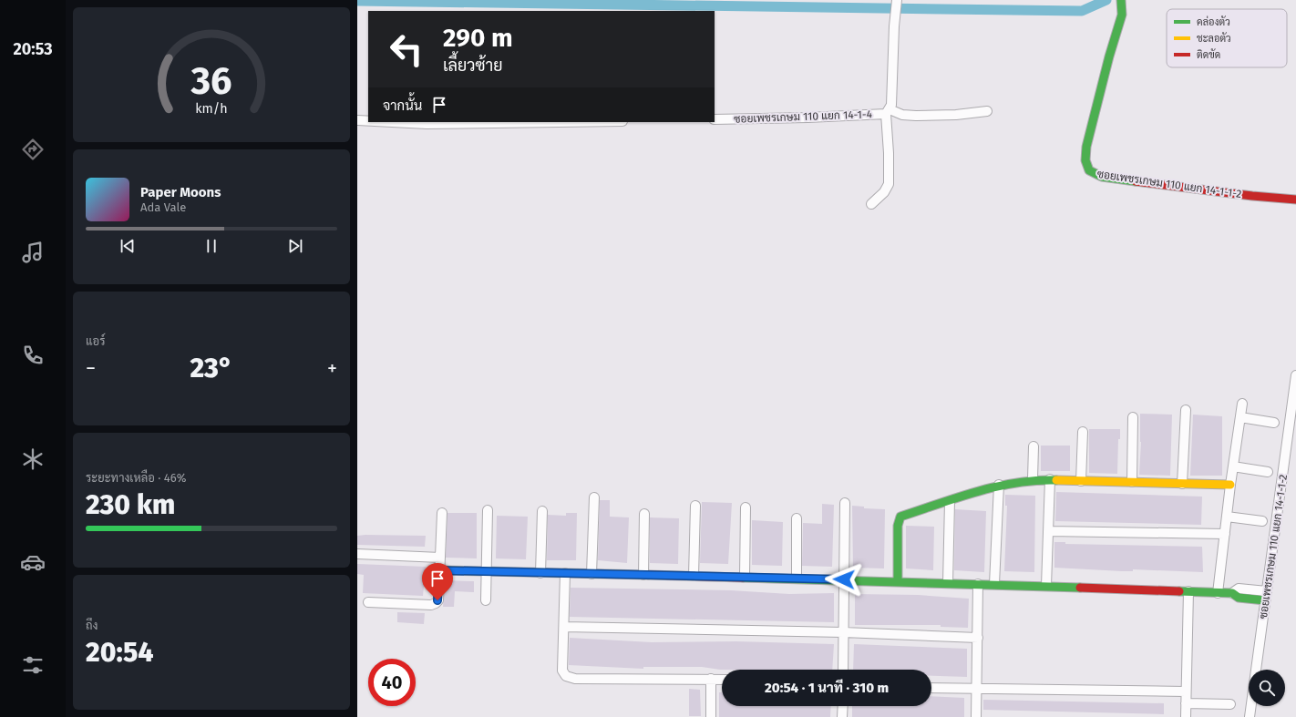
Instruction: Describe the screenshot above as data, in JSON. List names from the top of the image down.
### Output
{
  "streets": {
    "street": ["ซอยเพชรเกษม 110 แยก 14-1-4", "ซอยเพชรเกษม 110 แยก 14-1-1-2"]
  },
  "legend": ["คล่องตัว", "ชะลอตัว", "ติดขัด"],
  "page": {
    "tabs": "20:53",
    "turn": ["290 m", "เลี้ยวซ้าย"],
    "then": "จากนั้น",
    "song": ["Paper Moons", "Ada Vale"],
    "tile": [
      "แอร์",
      ["ระยะทางเหลือ · 46%", "230 km"],
      ["ถึง", "20:54"]
    ],
    "heat": ["−", "23°", "+"],
    "limit": "40",
    "trip": "20:54 · 1 นาที · 310 m",
    "gauge": ["36", "km/h"]
  }
}
